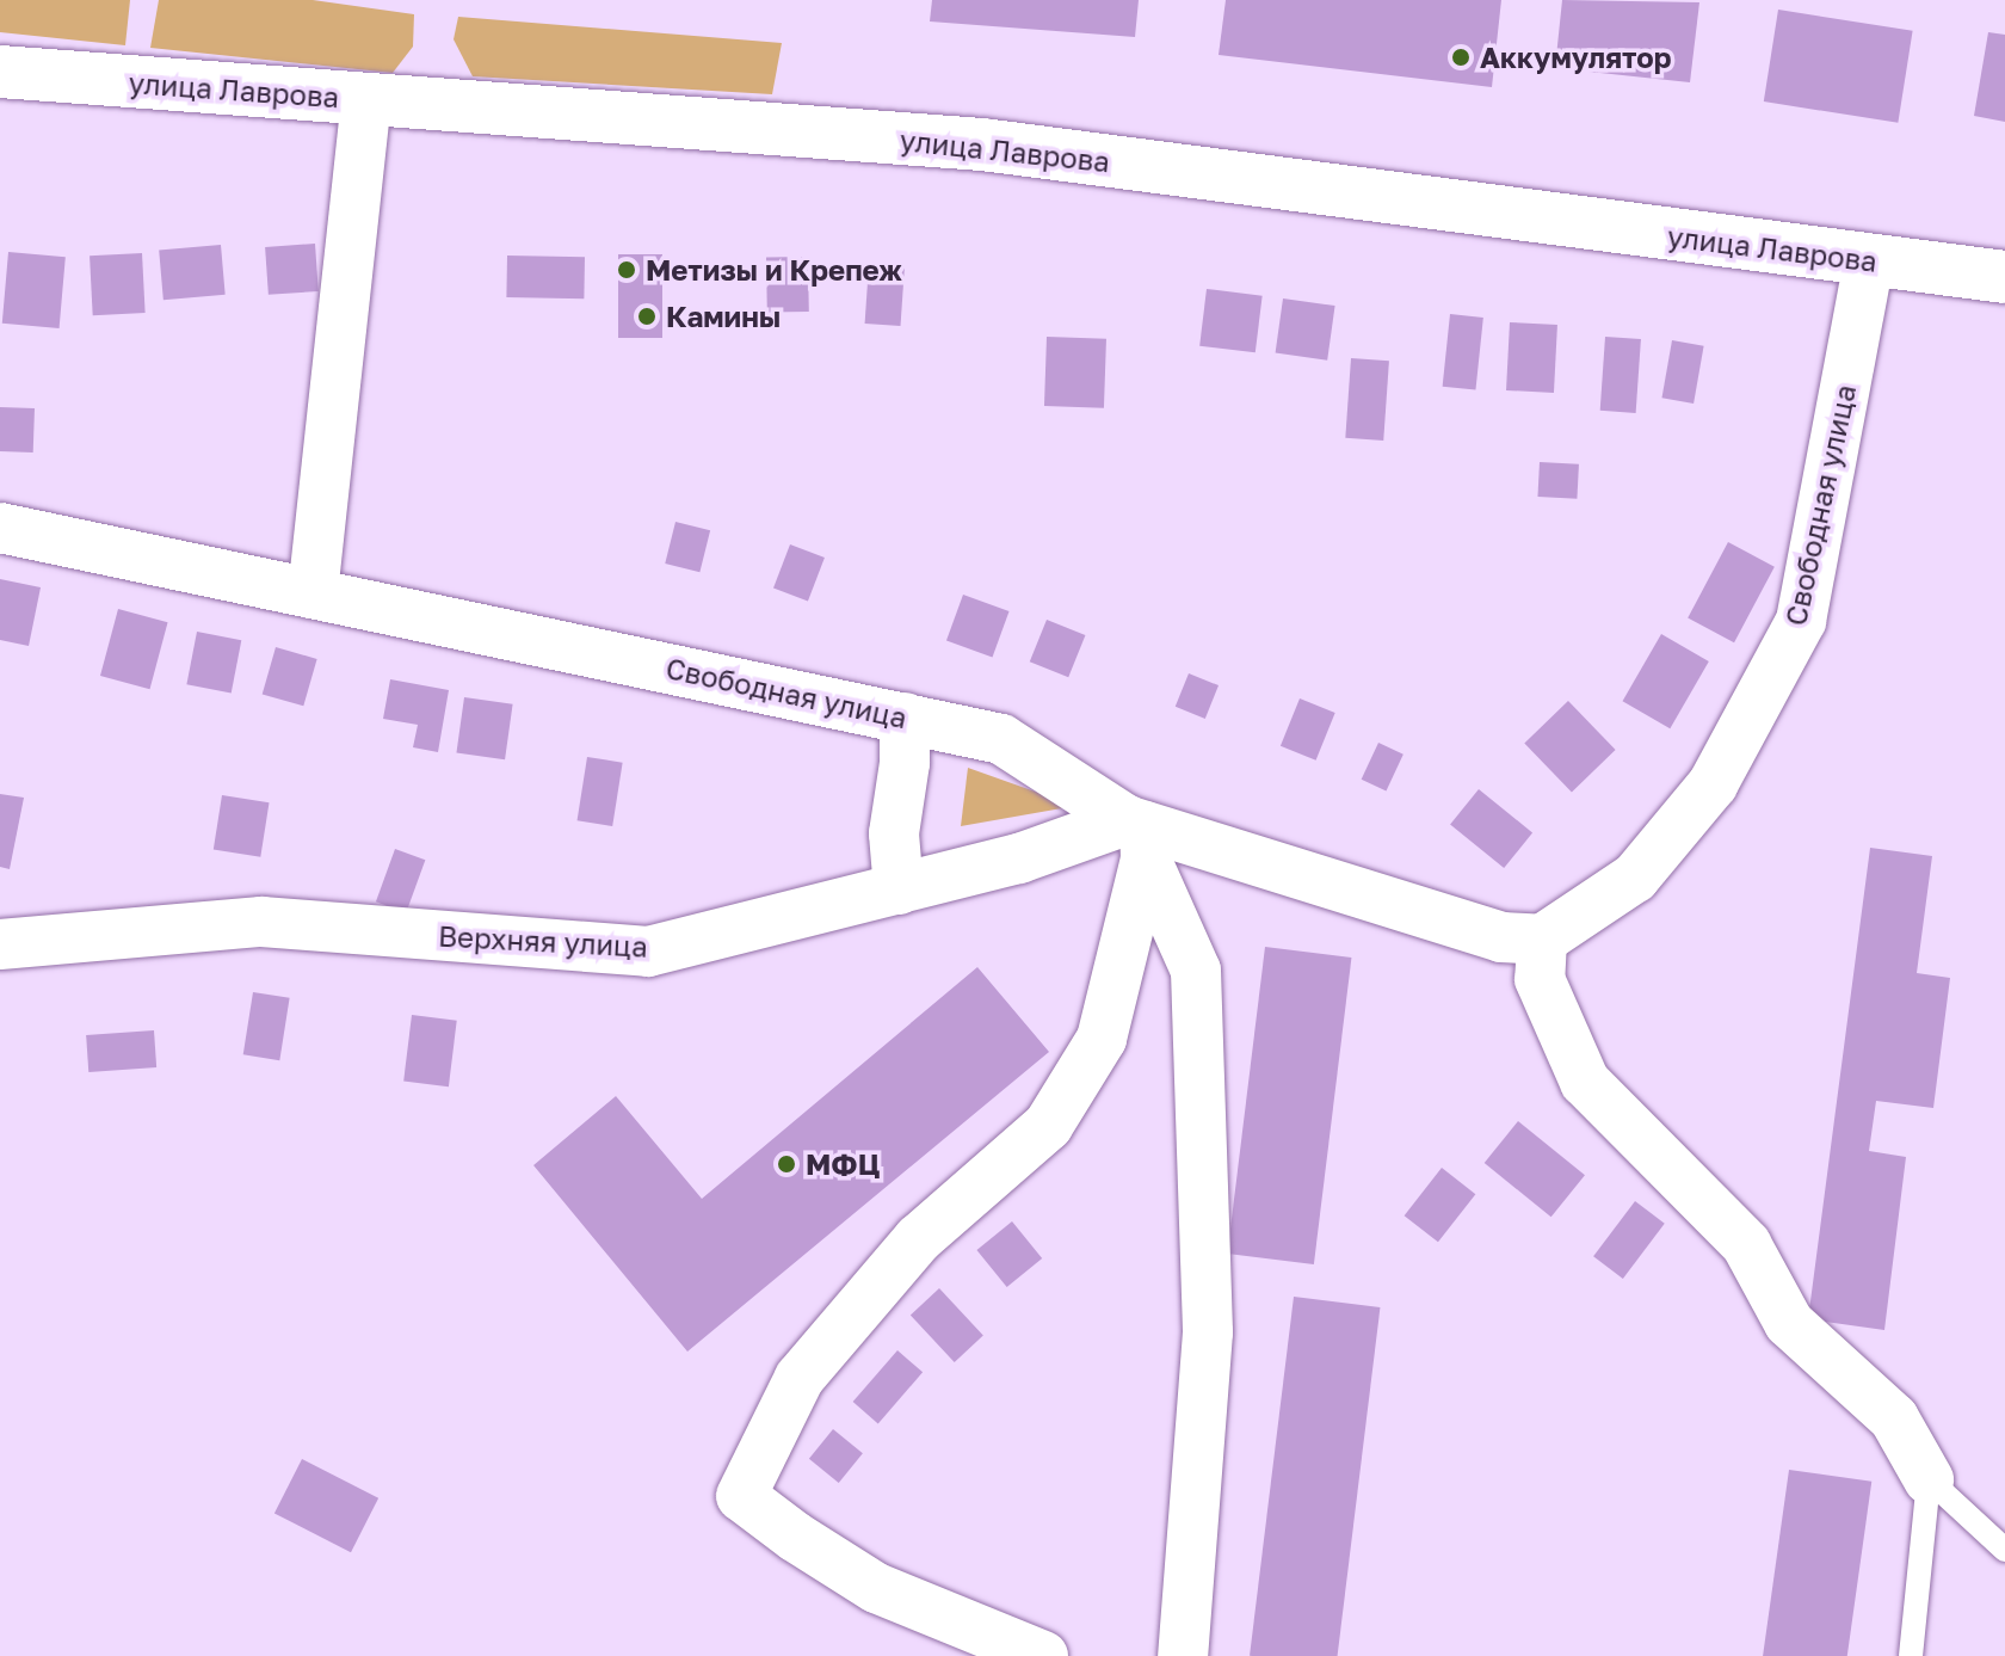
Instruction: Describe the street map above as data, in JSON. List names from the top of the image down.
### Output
{
  "streets": {
    "main road": ["улица Лаврова"],
    "street": ["Свободная улица", "Верхняя улица"]
  },
  "crossings": [
    ["улица Лаврова", "Свободная улица"],
    ["Свободная улица", "Верхняя улица"]
  ],
  "places": [
    "Аккумулятор",
    "Метизы и Крепеж",
    "Камины",
    "МФЦ"
  ]
}
